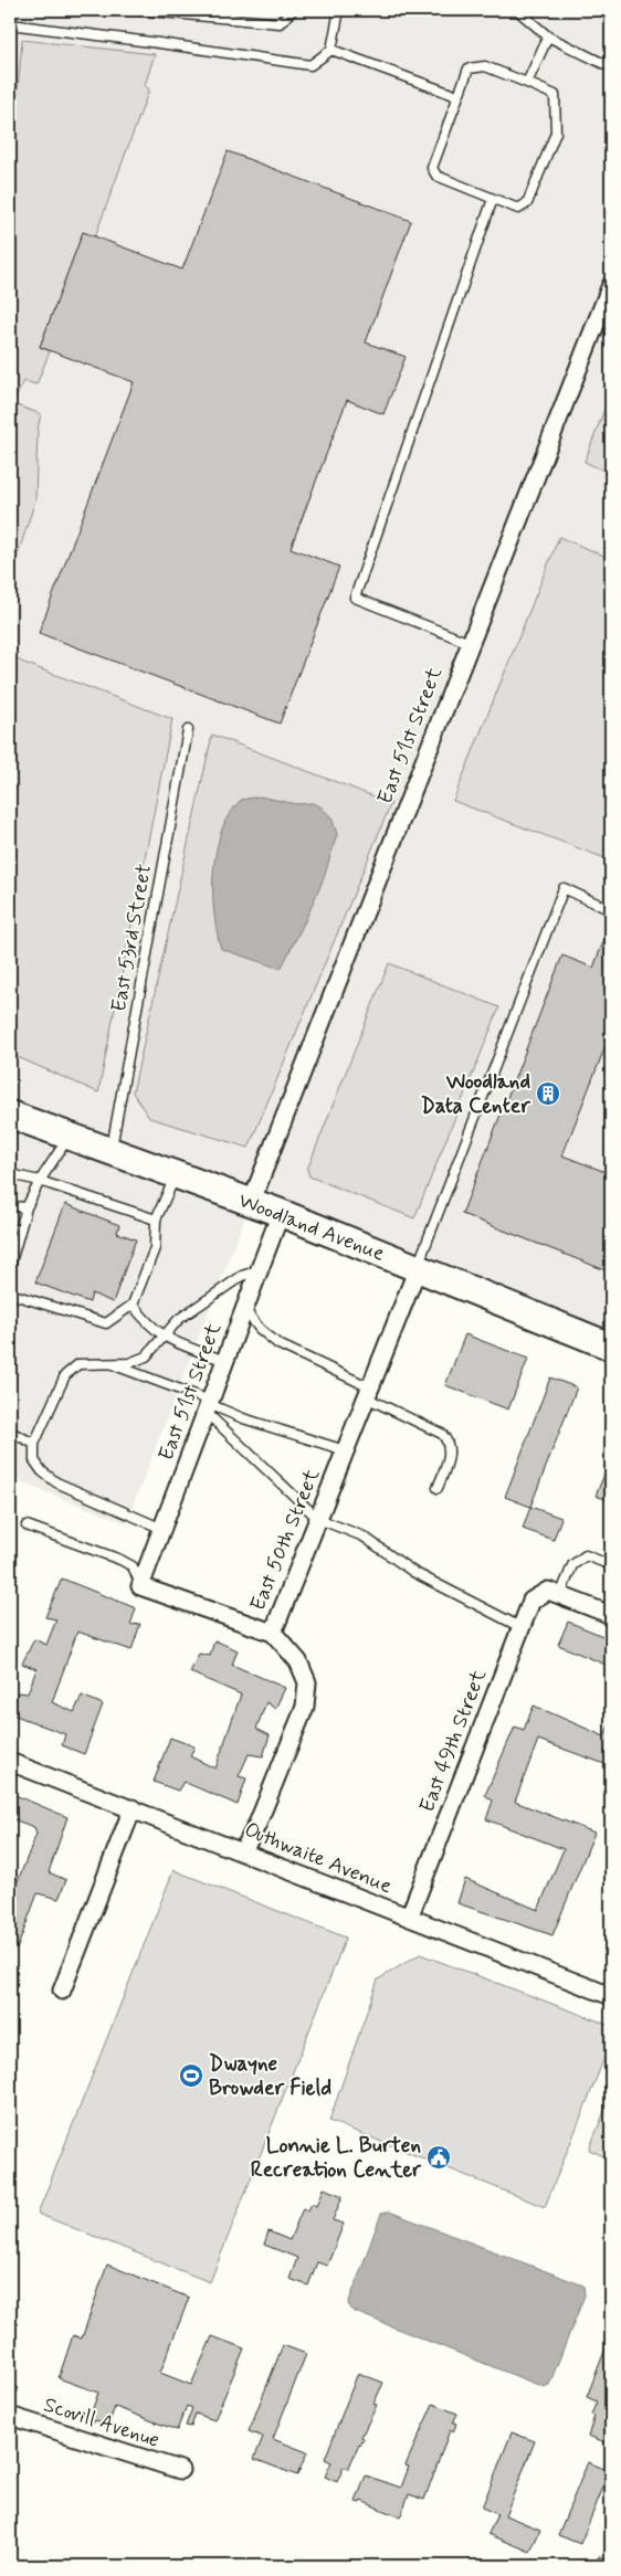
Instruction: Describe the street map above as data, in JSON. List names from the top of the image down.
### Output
{
  "streets": {
    "main road": ["Woodland Avenue"],
    "street": [
      "East 51st Street",
      "East 50th Street",
      "East 49th Street",
      "Outhwaite Avenue",
      "Scovill Avenue"
    ],
    "lane": ["East 53rd Street"]
  },
  "crossings": [
    ["East 51st Street", "Woodland Avenue"],
    ["East 53rd Street", "Woodland Avenue"],
    ["Woodland Avenue", "East 50th Street"],
    ["East 50th Street", "Outhwaite Avenue"],
    ["East 49th Street", "Outhwaite Avenue"]
  ],
  "places": {
    "building": ["Woodland Data Center"],
    "sports": ["Dwayne Browder Field"],
    "public building": ["Lonnie L. Burten Recreation Center"]
  }
}
